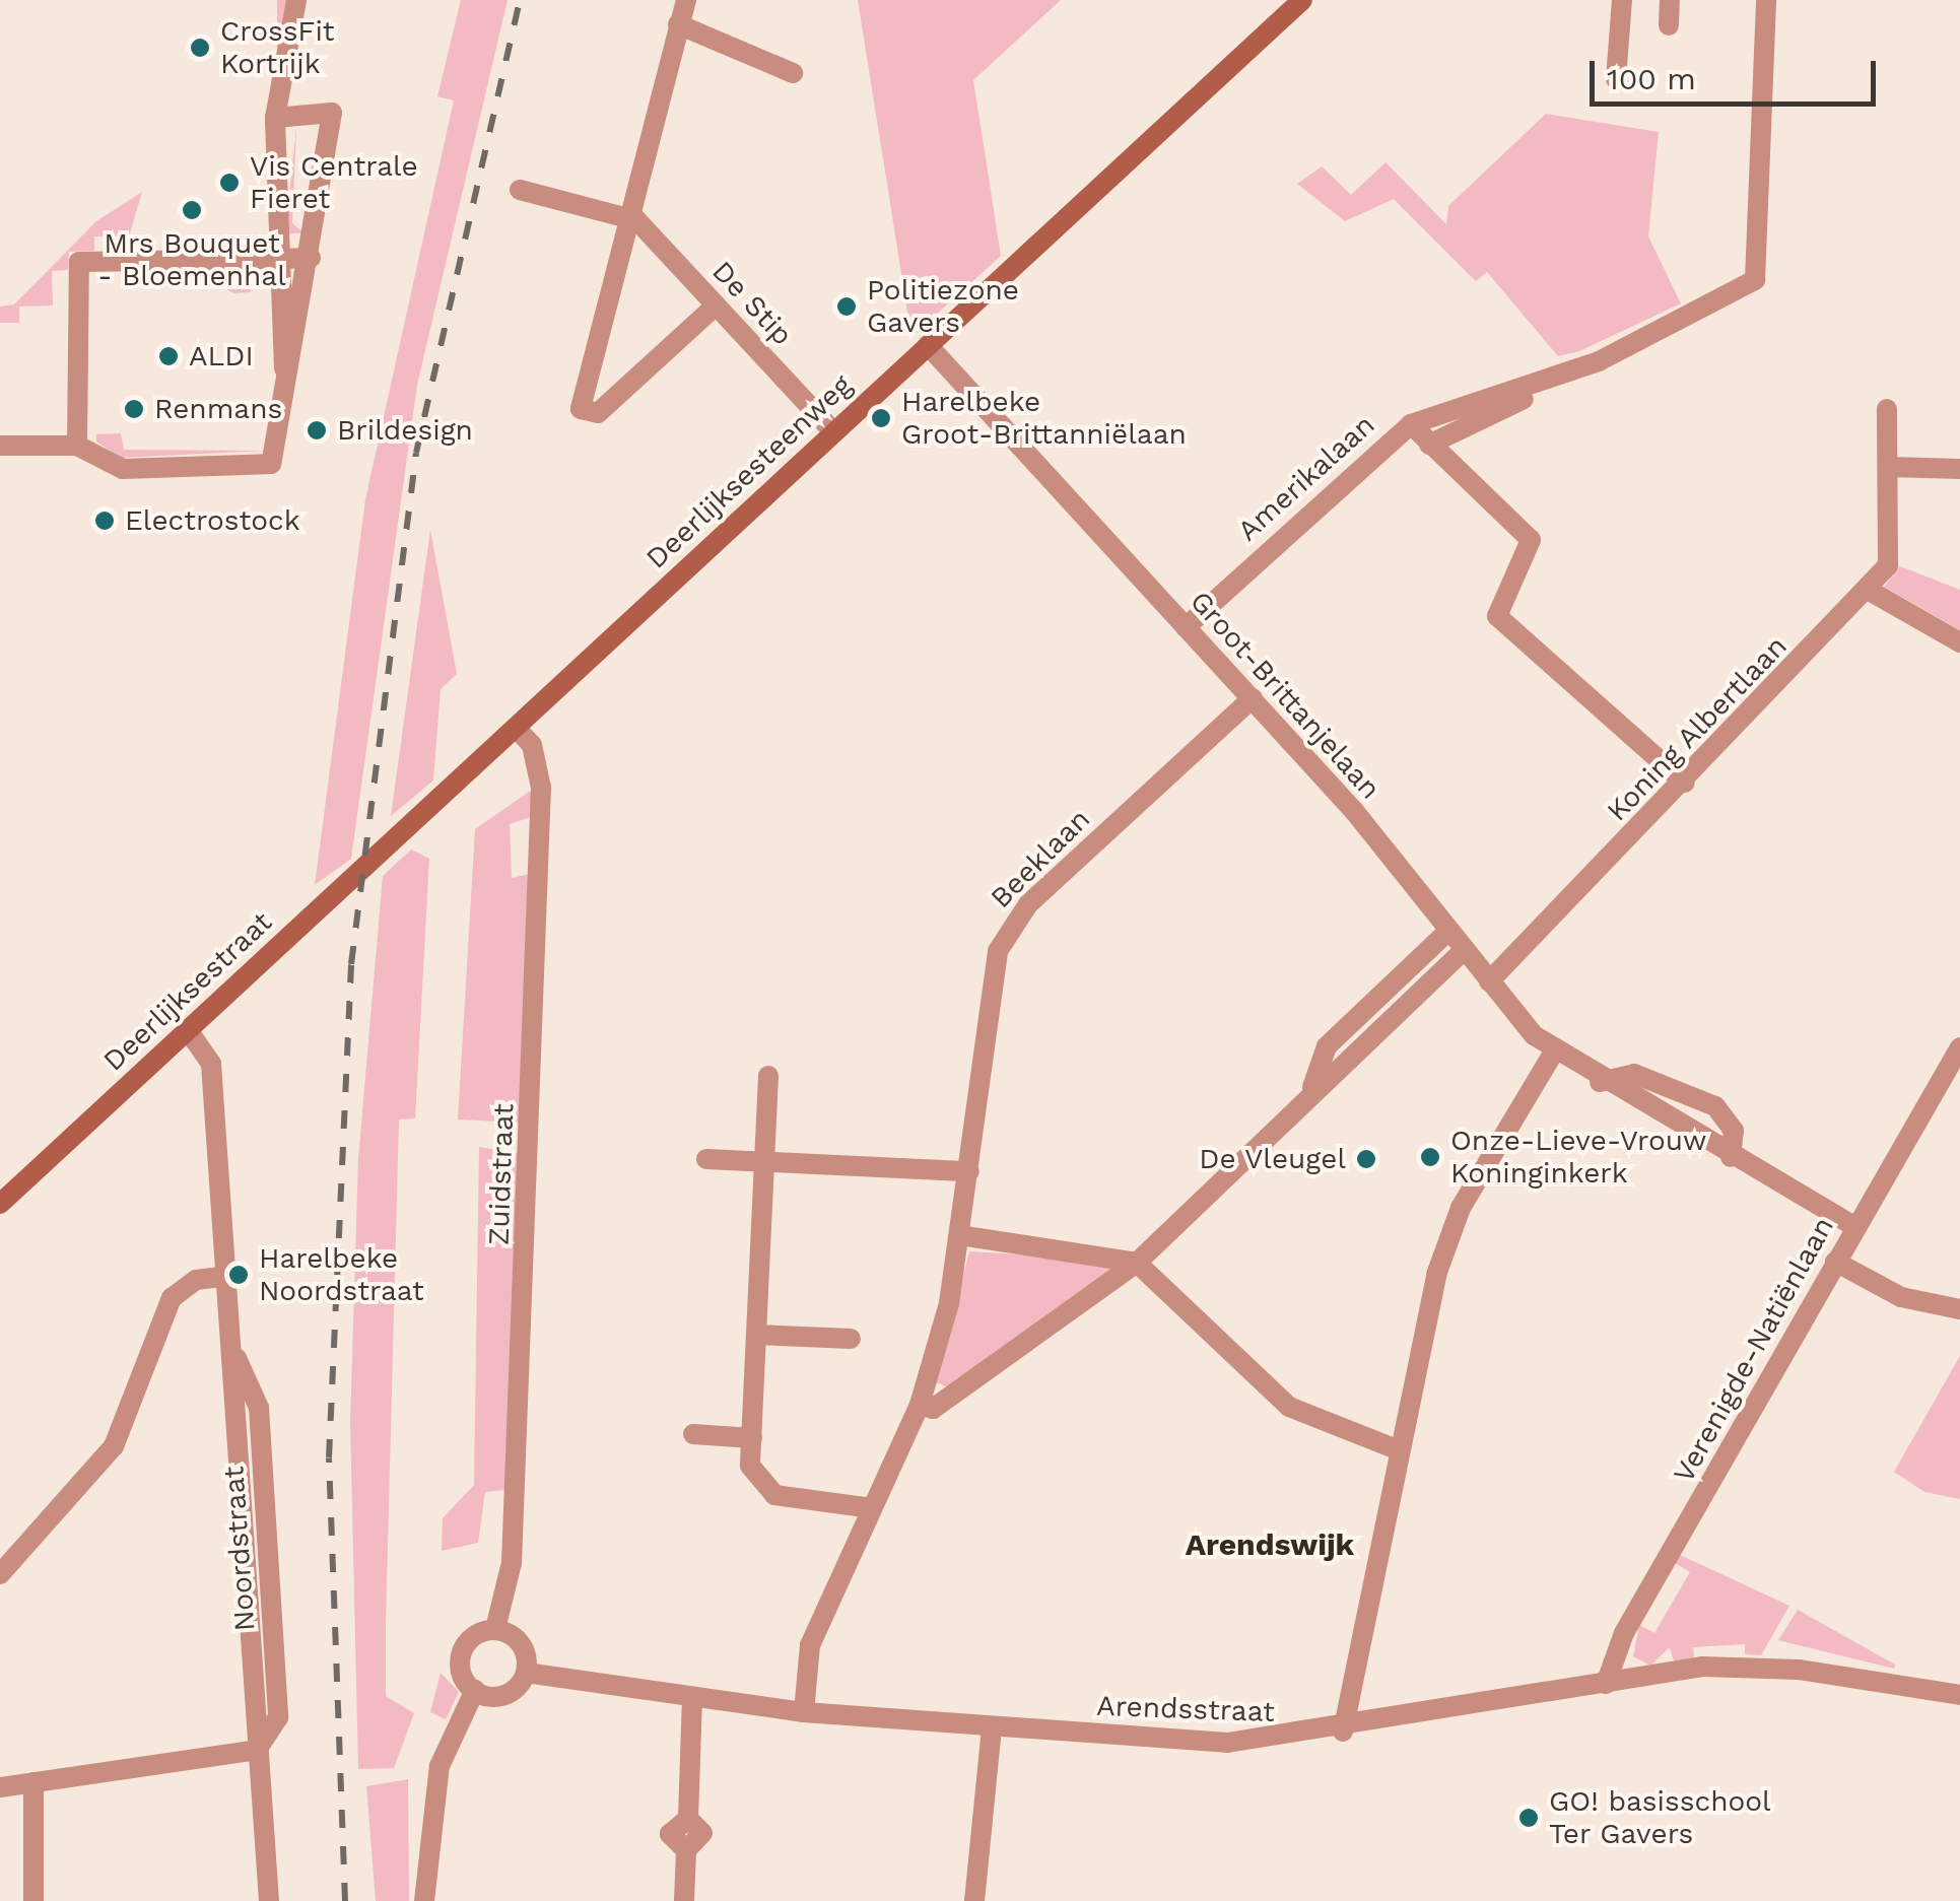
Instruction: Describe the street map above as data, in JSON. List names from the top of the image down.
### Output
{
  "streets": {
    "main road": ["Deerlijksesteenweg", "Deerlijksestraat"],
    "street": [
      "De Stip",
      "Amerikalaan",
      "Groot-Brittanjelaan",
      "Koning Albertlaan",
      "Beeklaan",
      "Zuidstraat",
      "Verenigde-Natiënlaan",
      "Noordstraat",
      "Arendsstraat"
    ]
  },
  "crossings": [
    ["De Stip", "Deerlijksesteenweg"],
    ["Deerlijksesteenweg", "Groot-Brittanjelaan"],
    ["Deerlijksesteenweg", "Deerlijksestraat"],
    ["Deerlijksesteenweg", "Zuidstraat"],
    ["Amerikalaan", "Groot-Brittanjelaan"],
    ["Groot-Brittanjelaan", "Koning Albertlaan"],
    ["Groot-Brittanjelaan", "Beeklaan"],
    ["Groot-Brittanjelaan", "Verenigde-Natiënlaan"],
    ["Beeklaan", "Arendsstraat"],
    ["Deerlijksestraat", "Noordstraat"],
    ["Zuidstraat", "Arendsstraat"],
    ["Verenigde-Natiënlaan", "Arendsstraat"]
  ],
  "districts": ["Arendswijk"],
  "places": [
    "CrossFit Kortrijk",
    "Vis Centrale Fieret",
    "Mrs Bouquet - Bloemenhal",
    "Politiezone Gavers",
    "ALDI",
    "Renmans",
    "Harelbeke Groot-Brittanniëlaan",
    "Brildesign",
    "Electrostock",
    "Onze-Lieve-Vrouw Koninginkerk",
    "De Vleugel",
    "Harelbeke Noordstraat",
    "GO! basisschool Ter Gavers"
  ],
  "scale_bar": "100 m"
}
